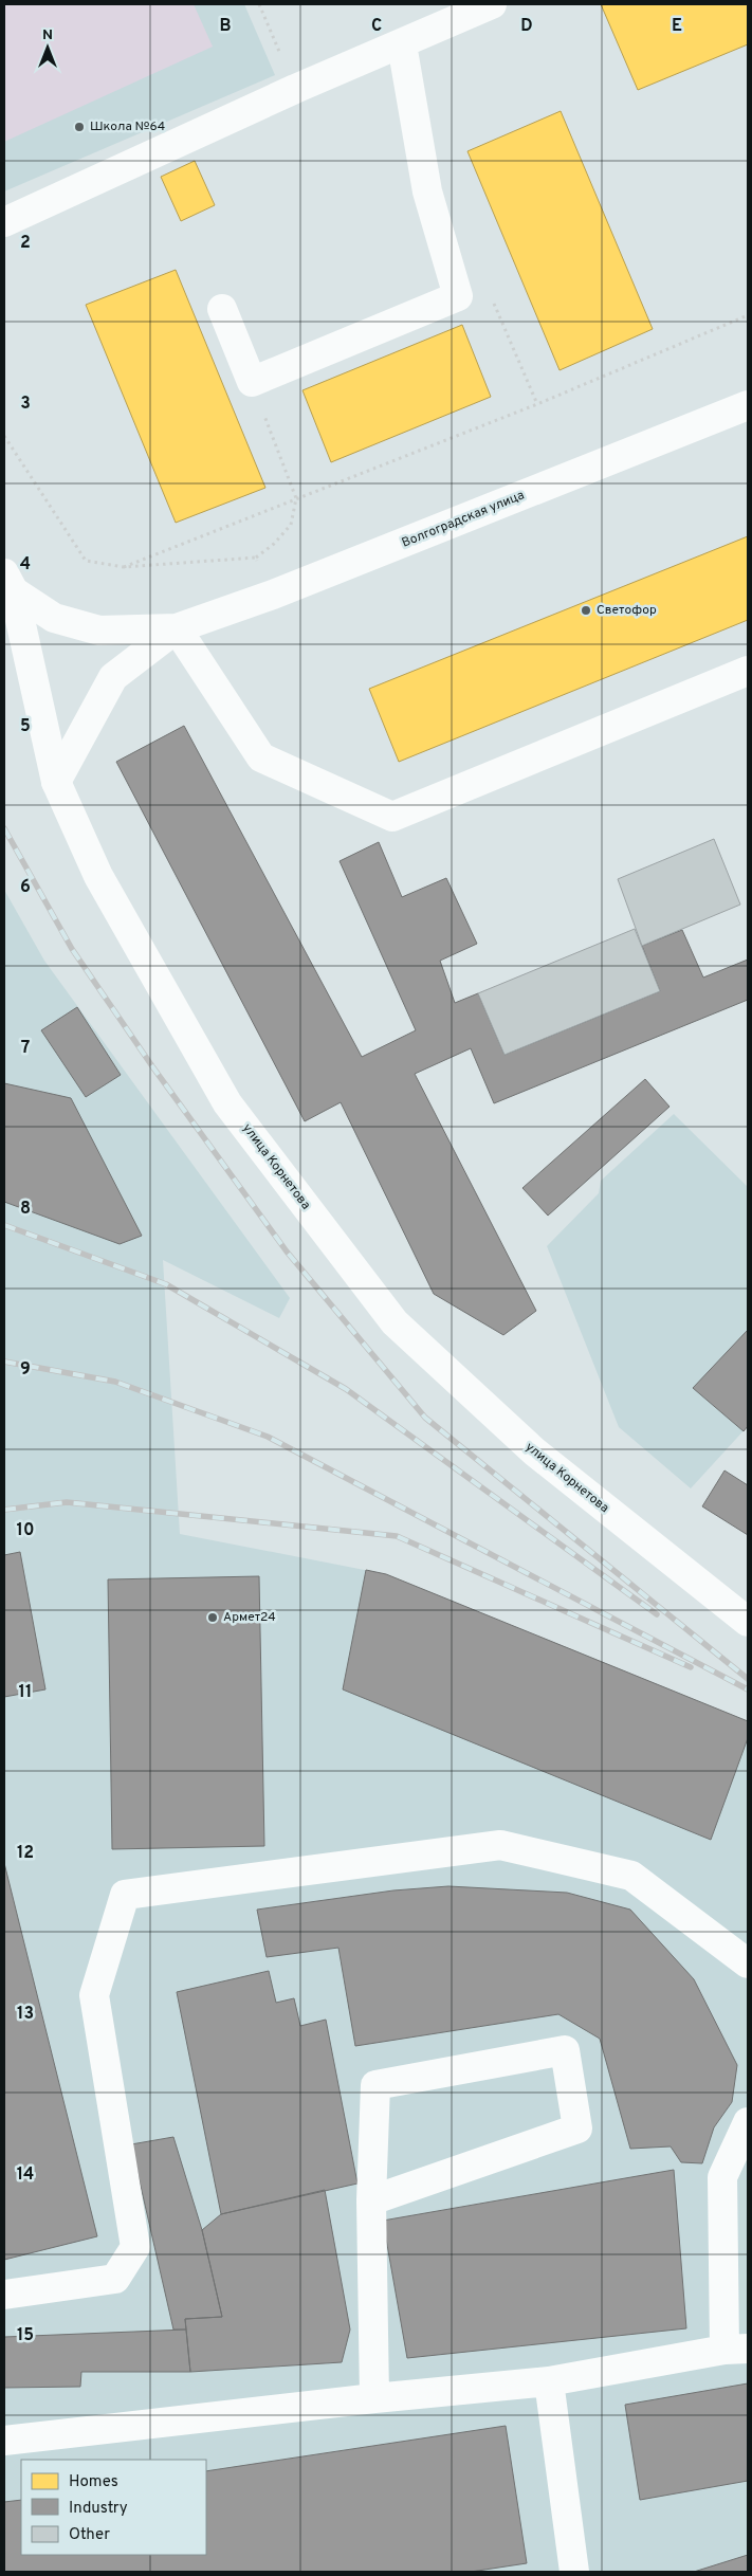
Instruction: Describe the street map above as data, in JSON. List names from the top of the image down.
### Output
{
  "streets": {
    "main road": ["Волгоградская улица", "улица Корнетова"]
  },
  "places": ["Школа №64", "Светофор", "Армет24"],
  "legend": ["Homes", "Industry", "Other"],
  "north": "top",
  "grid": {
    "columns": [
      "B",
      "C",
      "D",
      "E"
    ],
    "rows": [
      "2",
      "3",
      "4",
      "5",
      "6",
      "7",
      "8",
      "9",
      "10",
      "11",
      "12",
      "13",
      "14",
      "15"
    ]
  }
}
